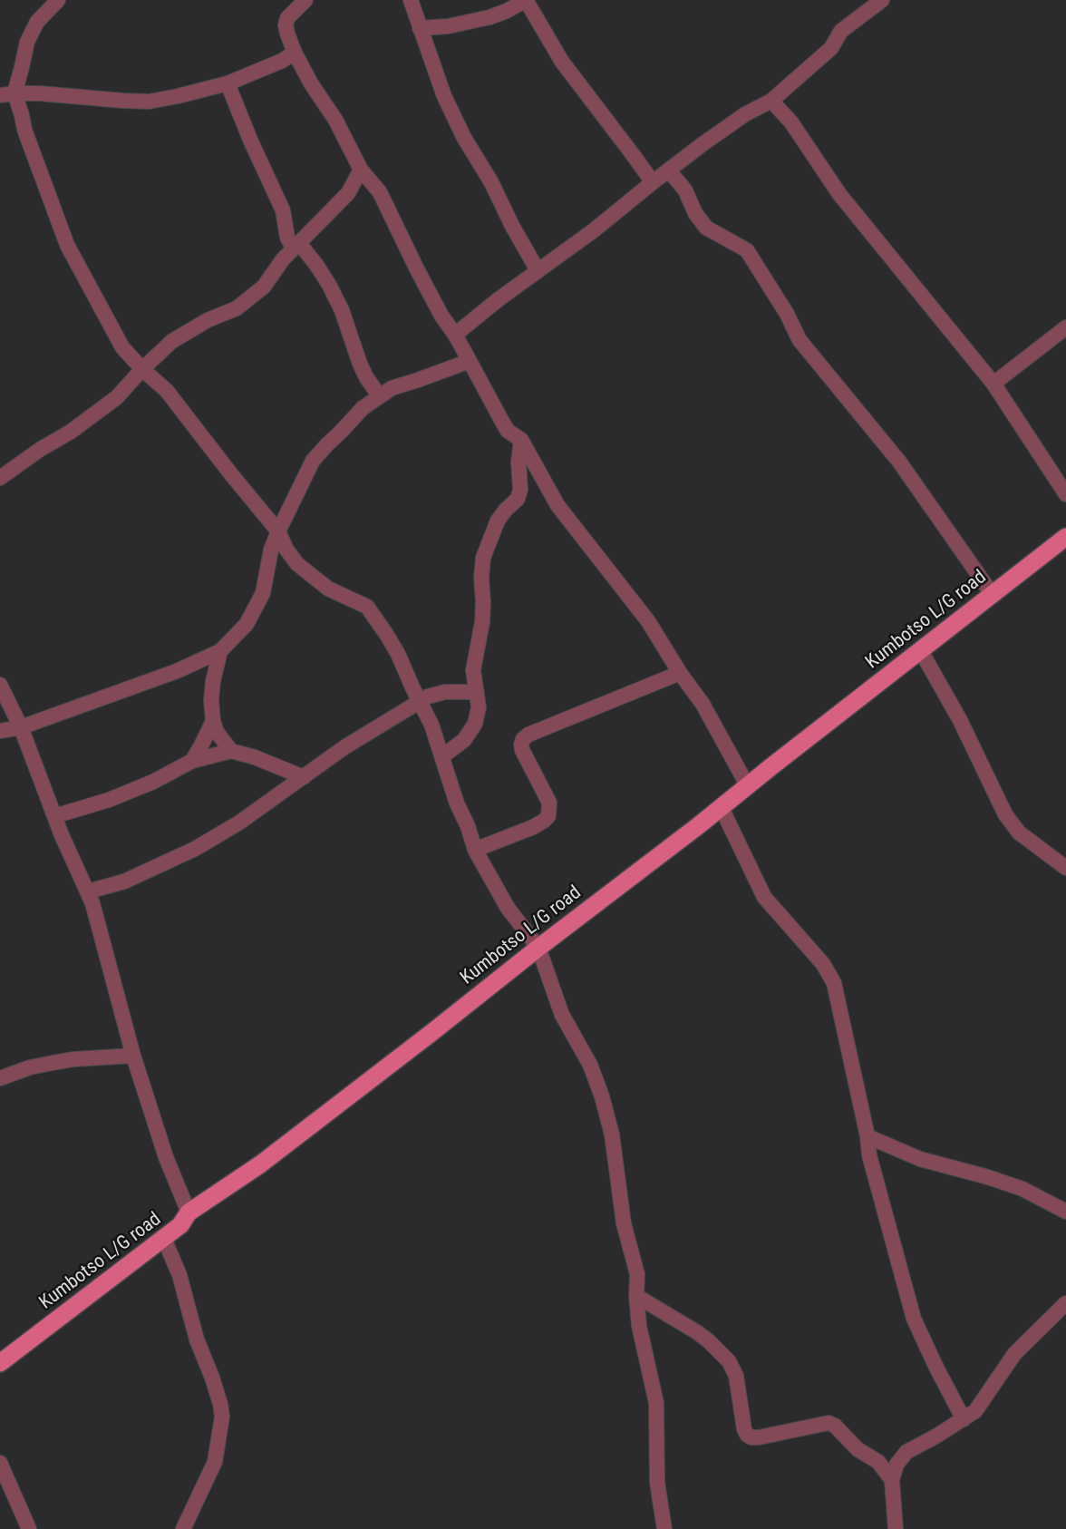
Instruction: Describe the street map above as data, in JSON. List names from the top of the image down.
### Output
{
  "streets": {
    "main road": ["Kumbotso L/G road"]
  }
}
